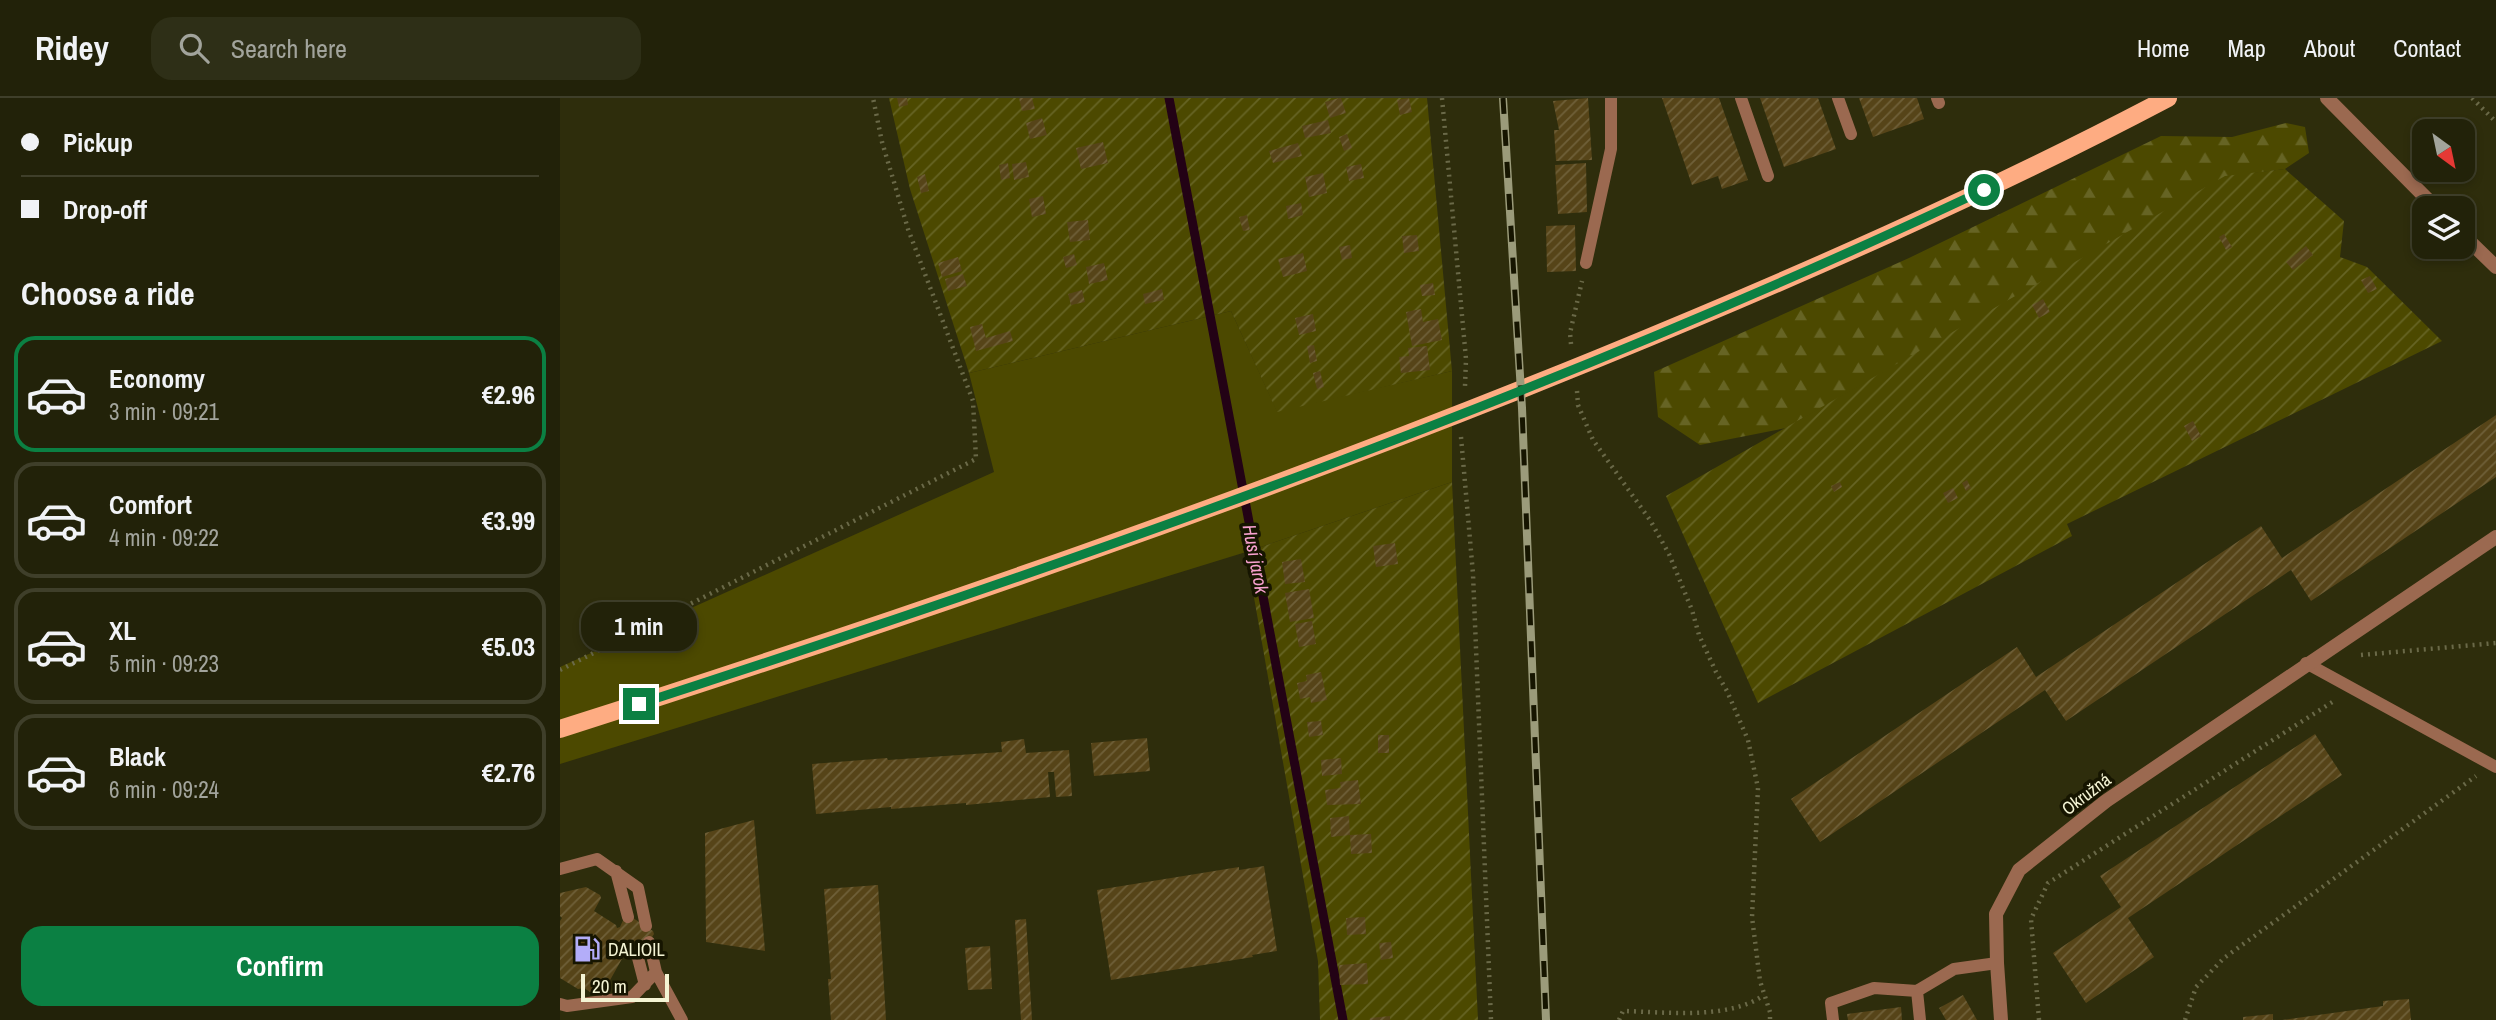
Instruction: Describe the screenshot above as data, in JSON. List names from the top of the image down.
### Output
{
  "streets": {
    "street": ["Okružná"]
  },
  "water": ["Husí jarok"],
  "places": {
    "fuel station": ["DALIOIL"]
  },
  "scale_bar": "20 m",
  "north": "bottom right",
  "page": {
    "header": "Ridey",
    "search": "Search here",
    "nav": [
      "Home",
      "Map",
      "About",
      "Contact"
    ],
    "banner": ["Pickup", "Drop-off"],
    "heading": "Choose a ride",
    "list": [
      {
        "name": "Economy",
        "note": "3 min · 09:21",
        "value": "€2.96"
      },
      {
        "name": "Comfort",
        "note": "4 min · 09:22",
        "value": "€3.99"
      },
      {
        "name": "XL",
        "note": "5 min · 09:23",
        "value": "€5.03"
      },
      {
        "name": "Black",
        "note": "6 min · 09:24",
        "value": "€2.76"
      }
    ],
    "bubble": "1 min",
    "buttons": "Confirm",
    "scale": "20 m"
  }
}
